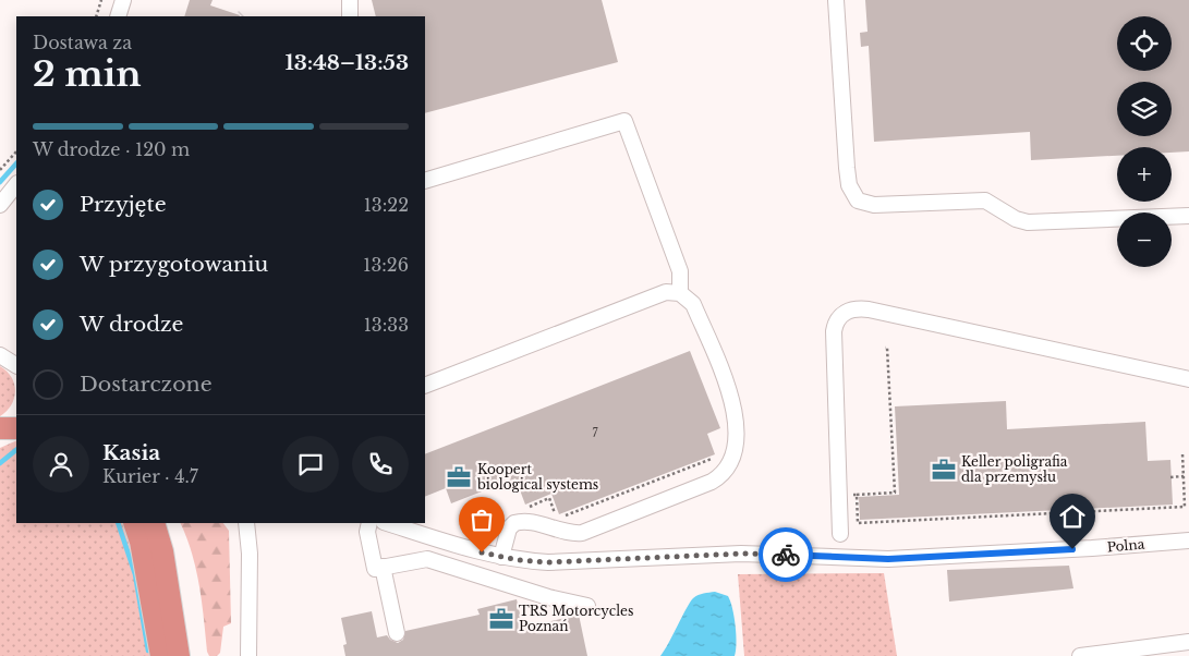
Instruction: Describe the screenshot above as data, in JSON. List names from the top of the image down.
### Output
{
  "streets": {
    "street": ["Polna"]
  },
  "places": {
    "office": ["Keller poligrafia dla przemysłu", "Koopert biological systems", "TRS Motorcycles Poznań"]
  },
  "house_numbers": ["7"],
  "page": {
    "map_buttons": ["+", "−"],
    "heading": ["2 min", "Dostawa za", "13:48–13:53"],
    "panel": ["Kasia", "Kurier · 4.7"],
    "bar": "W drodze · 120 m",
    "list": [
      ["Przyjęte", "13:22"],
      ["W przygotowaniu", "13:26"],
      ["W drodze", "13:33"],
      "Dostarczone"
    ]
  }
}
